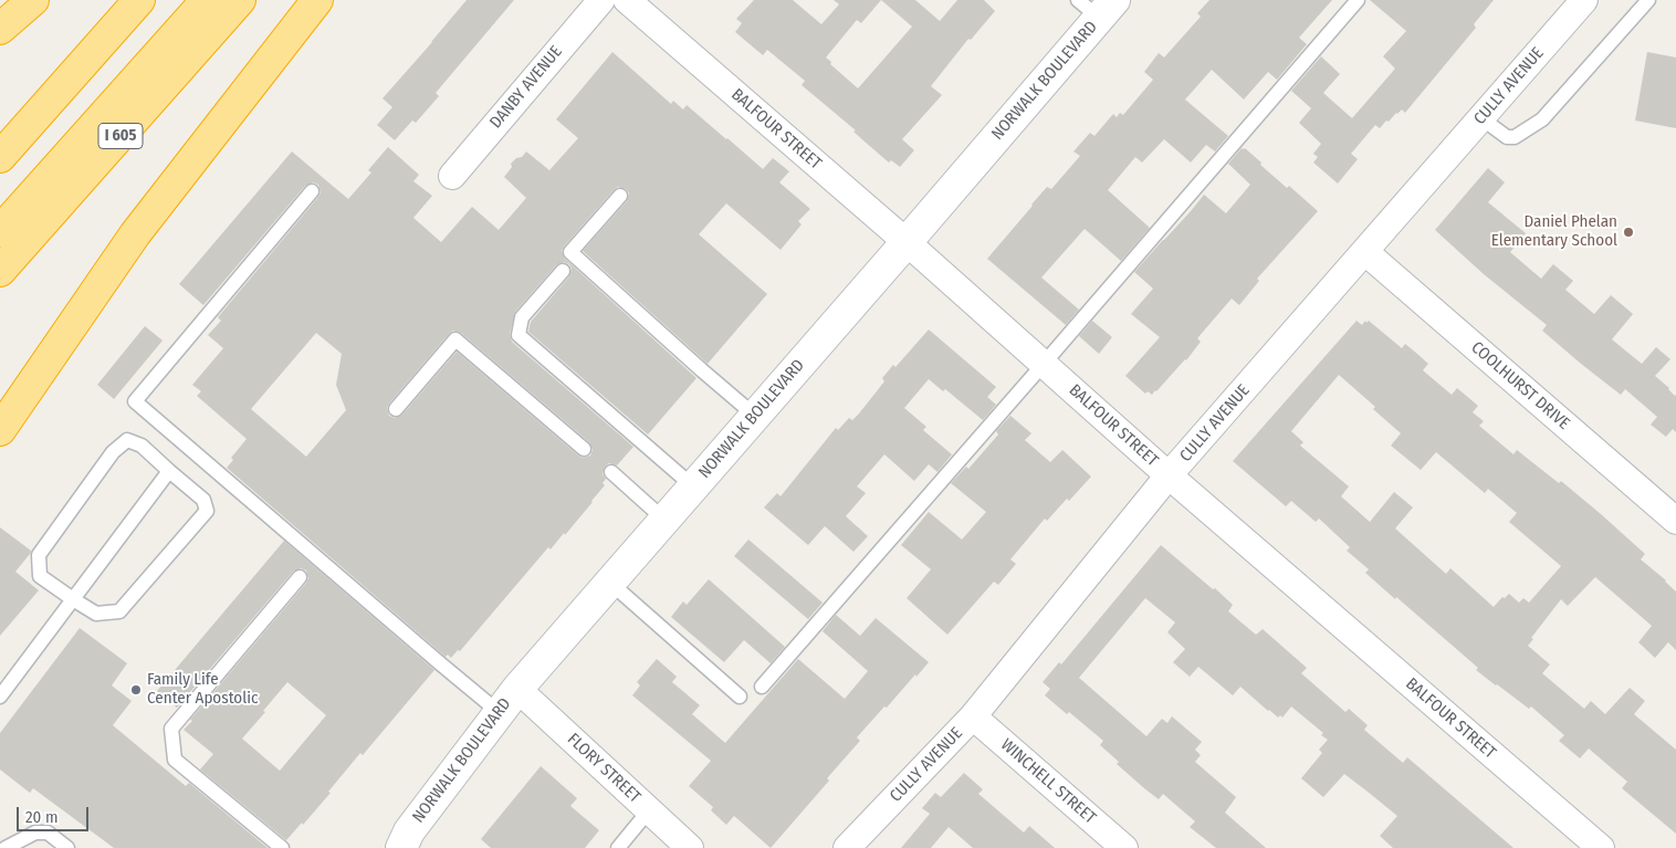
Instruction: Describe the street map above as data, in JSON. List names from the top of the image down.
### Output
{
  "streets": {
    "highway": ["I 605"],
    "main road": ["NORWALK BOULEVARD"],
    "street": [
      "CULLY AVENUE",
      "DANBY AVENUE",
      "BALFOUR STREET",
      "COOLHURST DRIVE",
      "FLORY STREET",
      "WINCHELL STREET"
    ]
  },
  "crossings": [
    ["NORWALK BOULEVARD", "BALFOUR STREET"],
    ["NORWALK BOULEVARD", "FLORY STREET"],
    ["CULLY AVENUE", "BALFOUR STREET"],
    ["CULLY AVENUE", "COOLHURST DRIVE"],
    ["CULLY AVENUE", "WINCHELL STREET"]
  ],
  "places": ["Daniel Phelan Elementary School", "Family Life Center Apostolic"],
  "scale_bar": "20 m"
}
